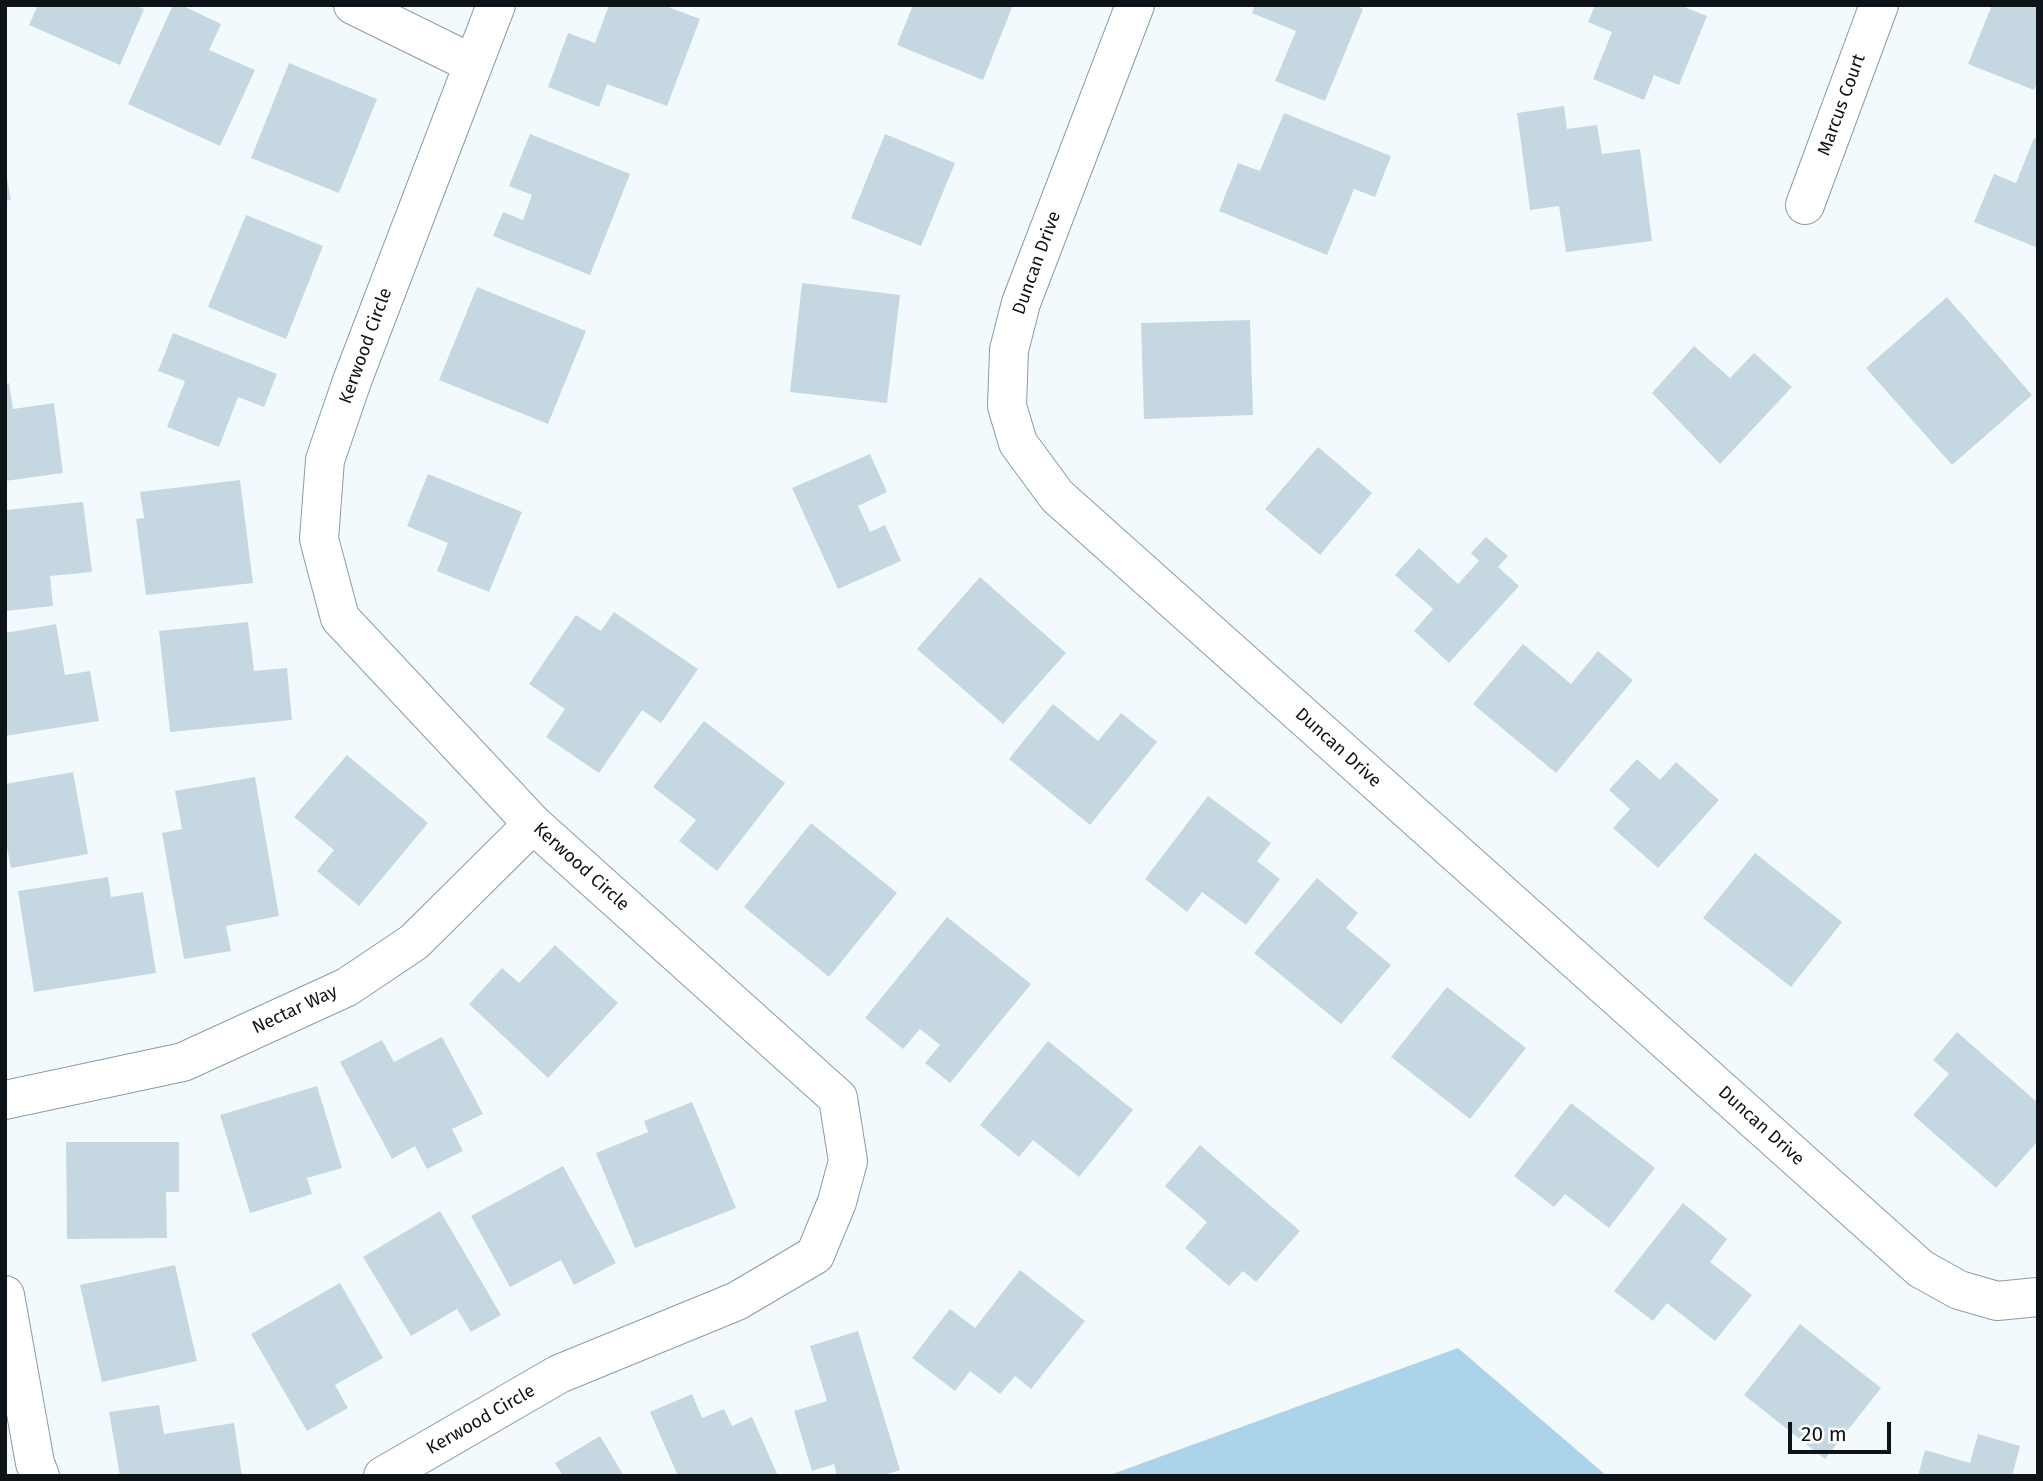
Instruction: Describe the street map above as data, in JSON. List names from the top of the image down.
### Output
{
  "streets": {
    "street": [
      "Marcus Court",
      "Duncan Drive",
      "Kerwood Circle",
      "Nectar Way"
    ]
  },
  "crossings": [
    ["Kerwood Circle", "Nectar Way"]
  ],
  "scale_bar": "20 m"
}
